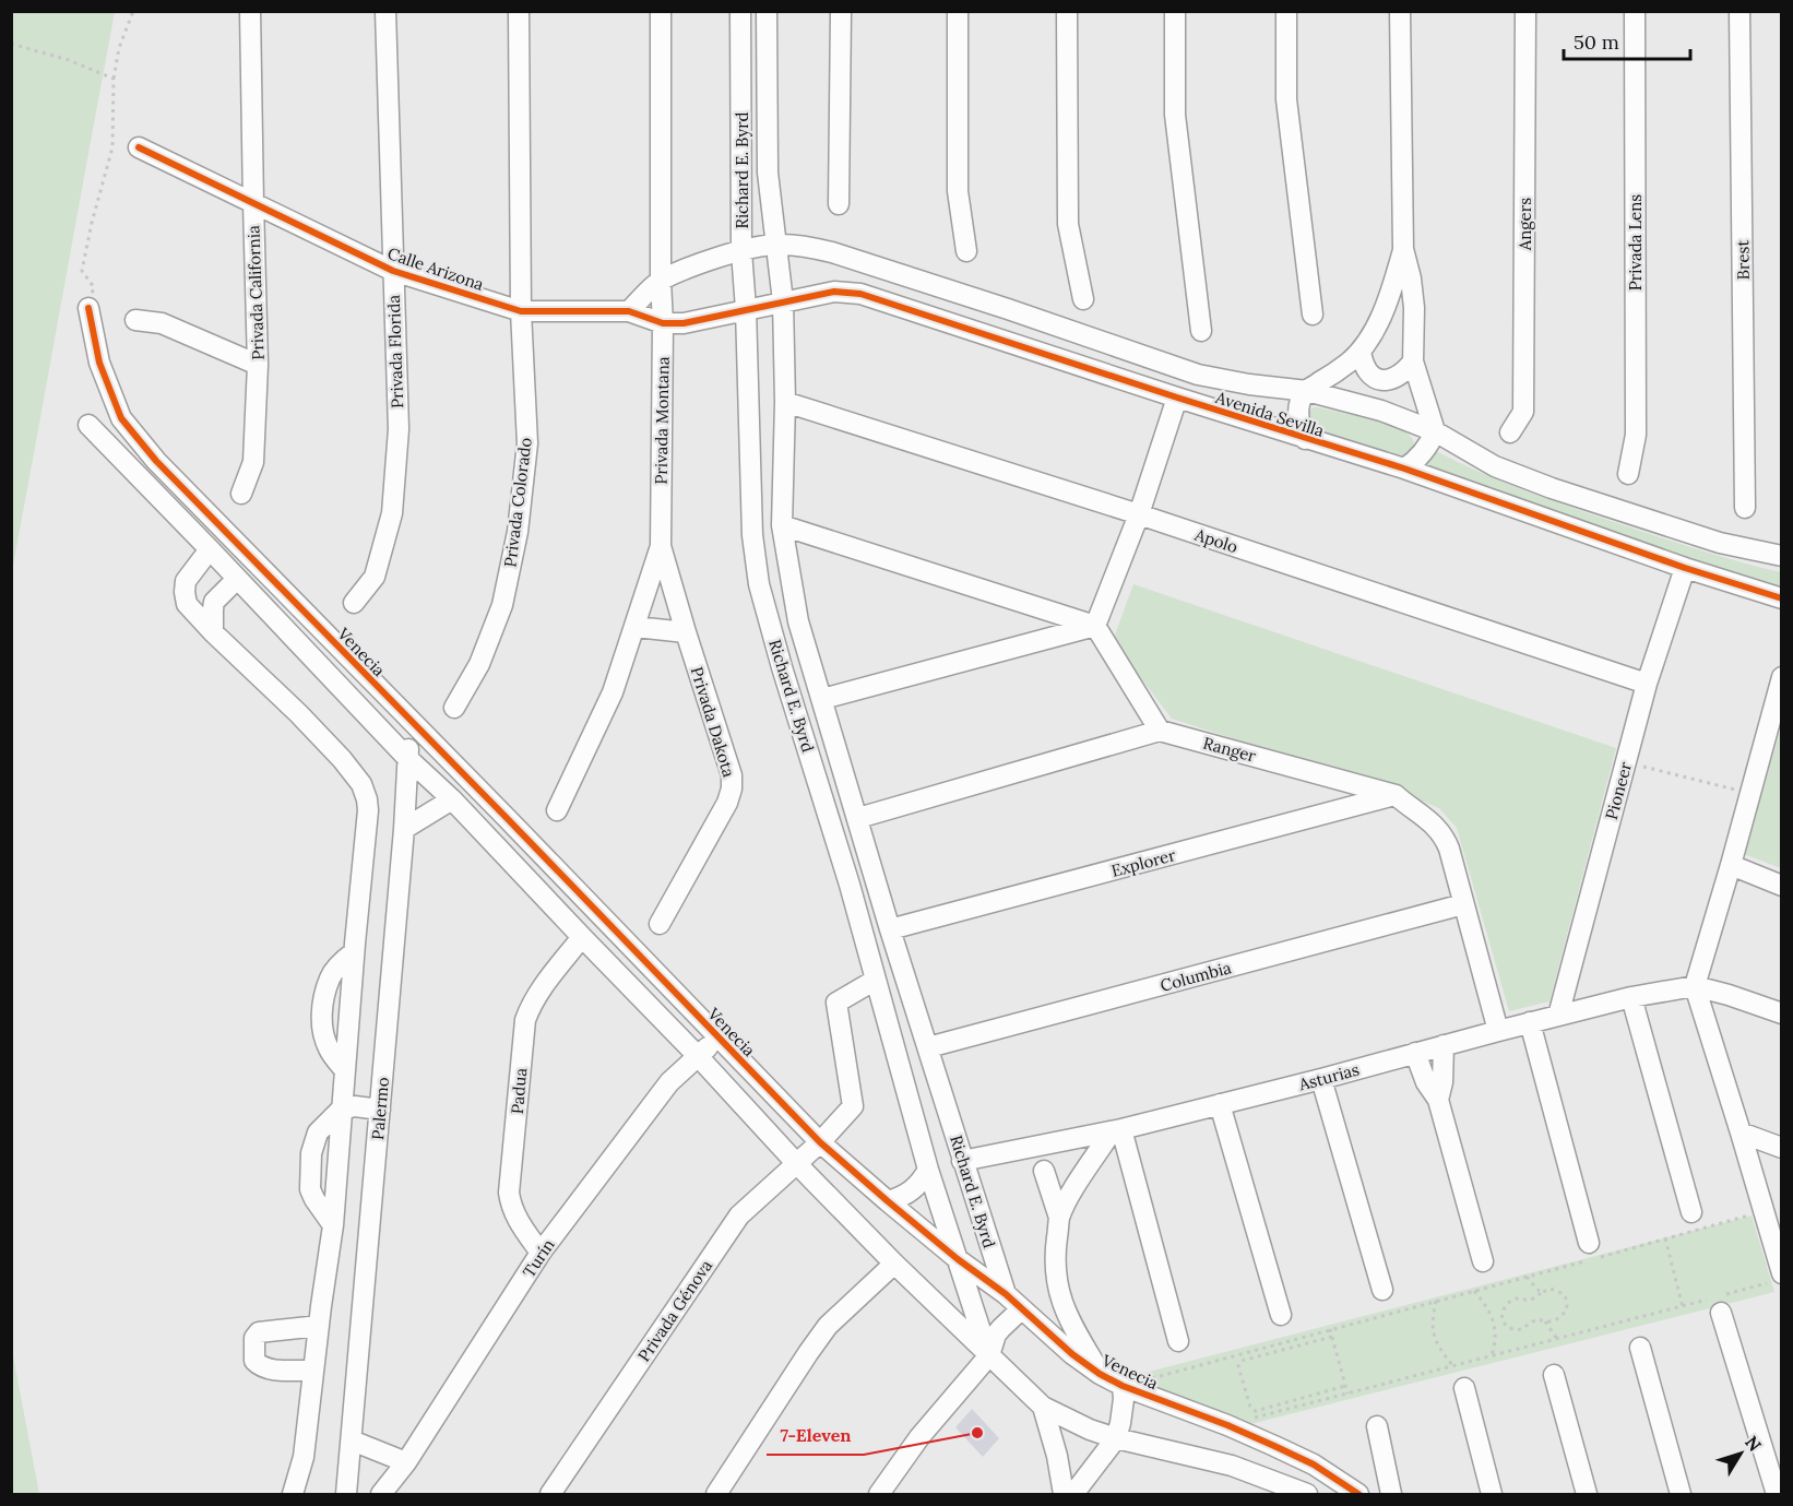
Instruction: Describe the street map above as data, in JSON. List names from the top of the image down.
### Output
{
  "streets": {
    "street": [
      "Richard E. Byrd",
      "Angers",
      "Privada Lens",
      "Brest",
      "Calle Arizona",
      "Privada California",
      "Privada Florida",
      "Avenida Sevilla",
      "Privada Montana",
      "Privada Colorado",
      "Apolo",
      "Venecia",
      "Privada Dakota",
      "Ranger",
      "Pioneer",
      "Explorer",
      "Columbia",
      "Asturias",
      "Padua",
      "Palermo",
      "Turín",
      "Privada Génova"
    ]
  },
  "crossings": [
    ["Richard E. Byrd", "Calle Arizona"],
    ["Richard E. Byrd", "Avenida Sevilla"],
    ["Richard E. Byrd", "Apolo"],
    ["Richard E. Byrd", "Venecia"],
    ["Richard E. Byrd", "Explorer"],
    ["Richard E. Byrd", "Columbia"],
    ["Richard E. Byrd", "Asturias"],
    ["Richard E. Byrd", "Privada Génova"],
    ["Calle Arizona", "Privada California"],
    ["Calle Arizona", "Privada Florida"],
    ["Calle Arizona", "Avenida Sevilla"],
    ["Calle Arizona", "Privada Montana"],
    ["Calle Arizona", "Privada Colorado"],
    ["Avenida Sevilla", "Pioneer"],
    ["Privada Montana", "Privada Dakota"],
    ["Apolo", "Pioneer"],
    ["Venecia", "Palermo"],
    ["Venecia", "Turín"],
    ["Venecia", "Privada Génova"],
    ["Ranger", "Explorer"],
    ["Ranger", "Columbia"],
    ["Ranger", "Asturias"],
    ["Pioneer", "Asturias"],
    ["Padua", "Turín"]
  ],
  "places": ["7-Eleven"],
  "scale_bar": "50 m",
  "north": "top right"
}
